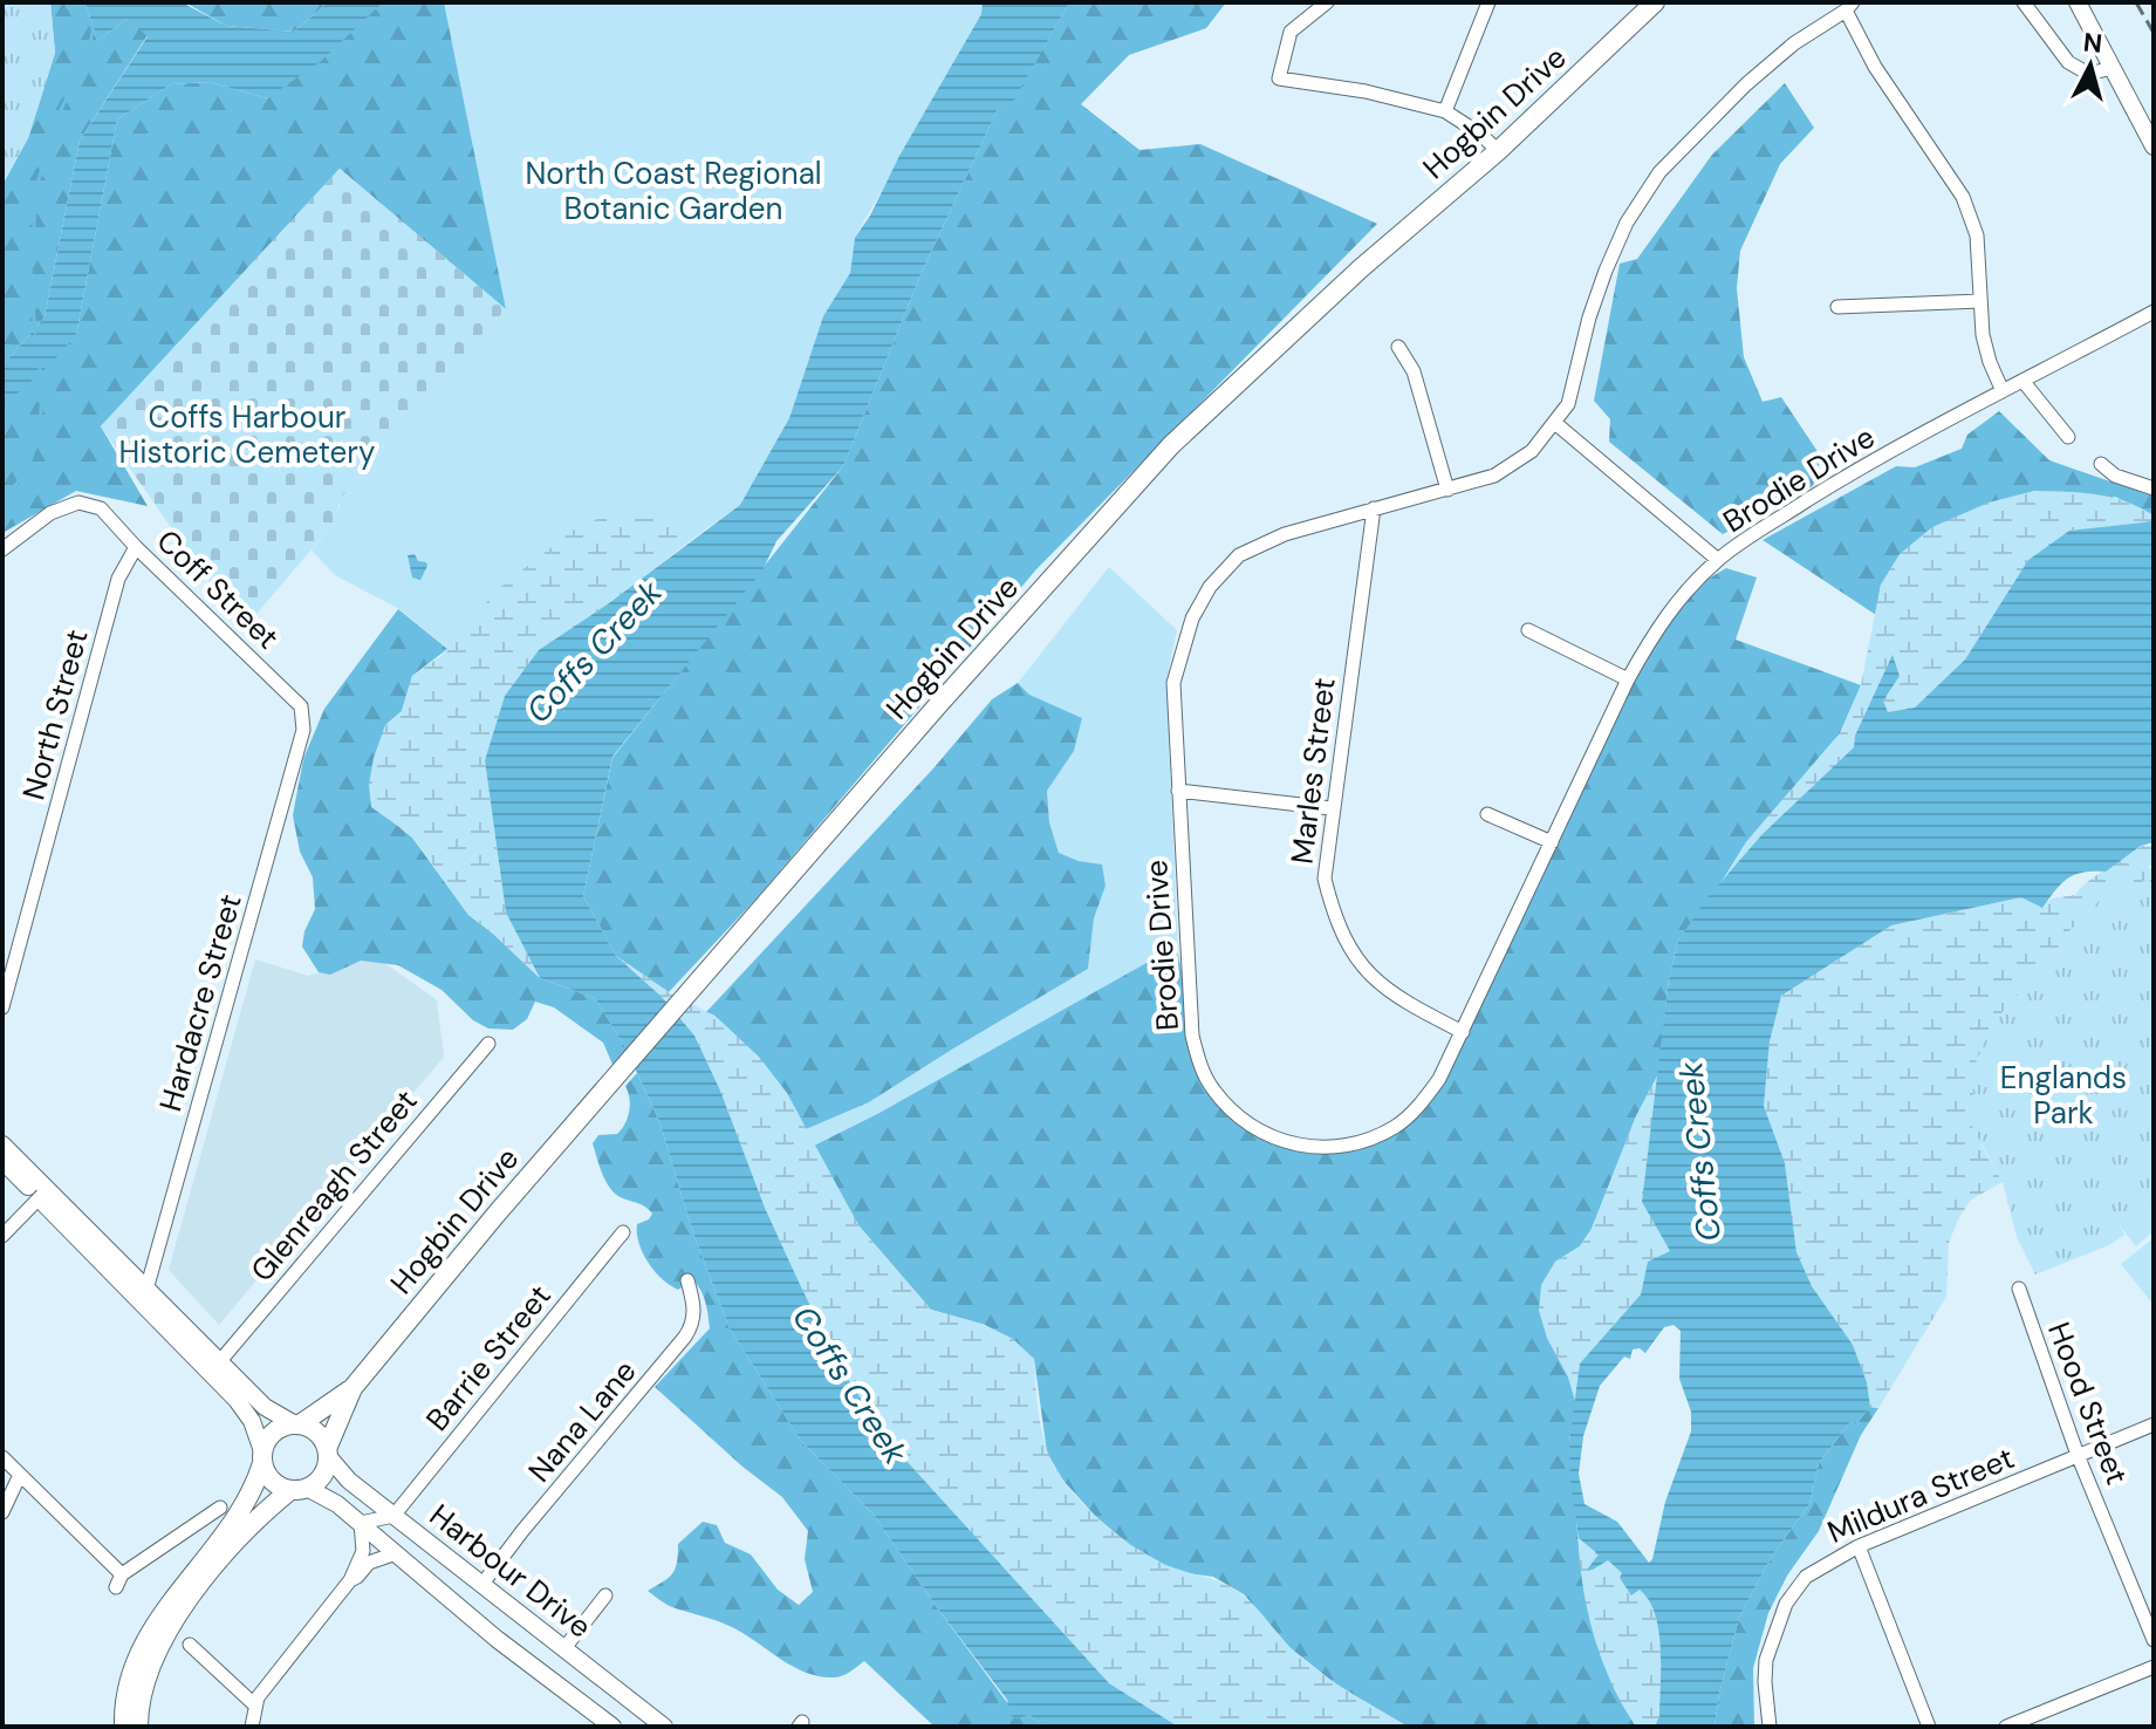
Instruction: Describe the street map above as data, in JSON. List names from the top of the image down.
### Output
{
  "streets": {
    "main road": ["Hogbin Drive"],
    "street": [
      "Brodie Drive",
      "Coff Street",
      "North Street",
      "Marles Street",
      "Hardacre Street",
      "Glenreagh Street",
      "Barrie Street",
      "Hood Street",
      "Nana Lane",
      "Mildura Street",
      "Harbour Drive"
    ]
  },
  "crossings": [
    ["Hogbin Drive", "Harbour Drive"],
    ["Brodie Drive", "Marles Street"],
    ["Coff Street", "North Street"],
    ["Coff Street", "Hardacre Street"],
    ["Barrie Street", "Harbour Drive"],
    ["Hood Street", "Mildura Street"],
    ["Nana Lane", "Harbour Drive"]
  ],
  "water": ["Coffs Creek"],
  "parks": ["North Coast Regional Botanic Garden", "Coffs Harbour Historic Cemetery", "Englands Park"],
  "north": "top"
}
